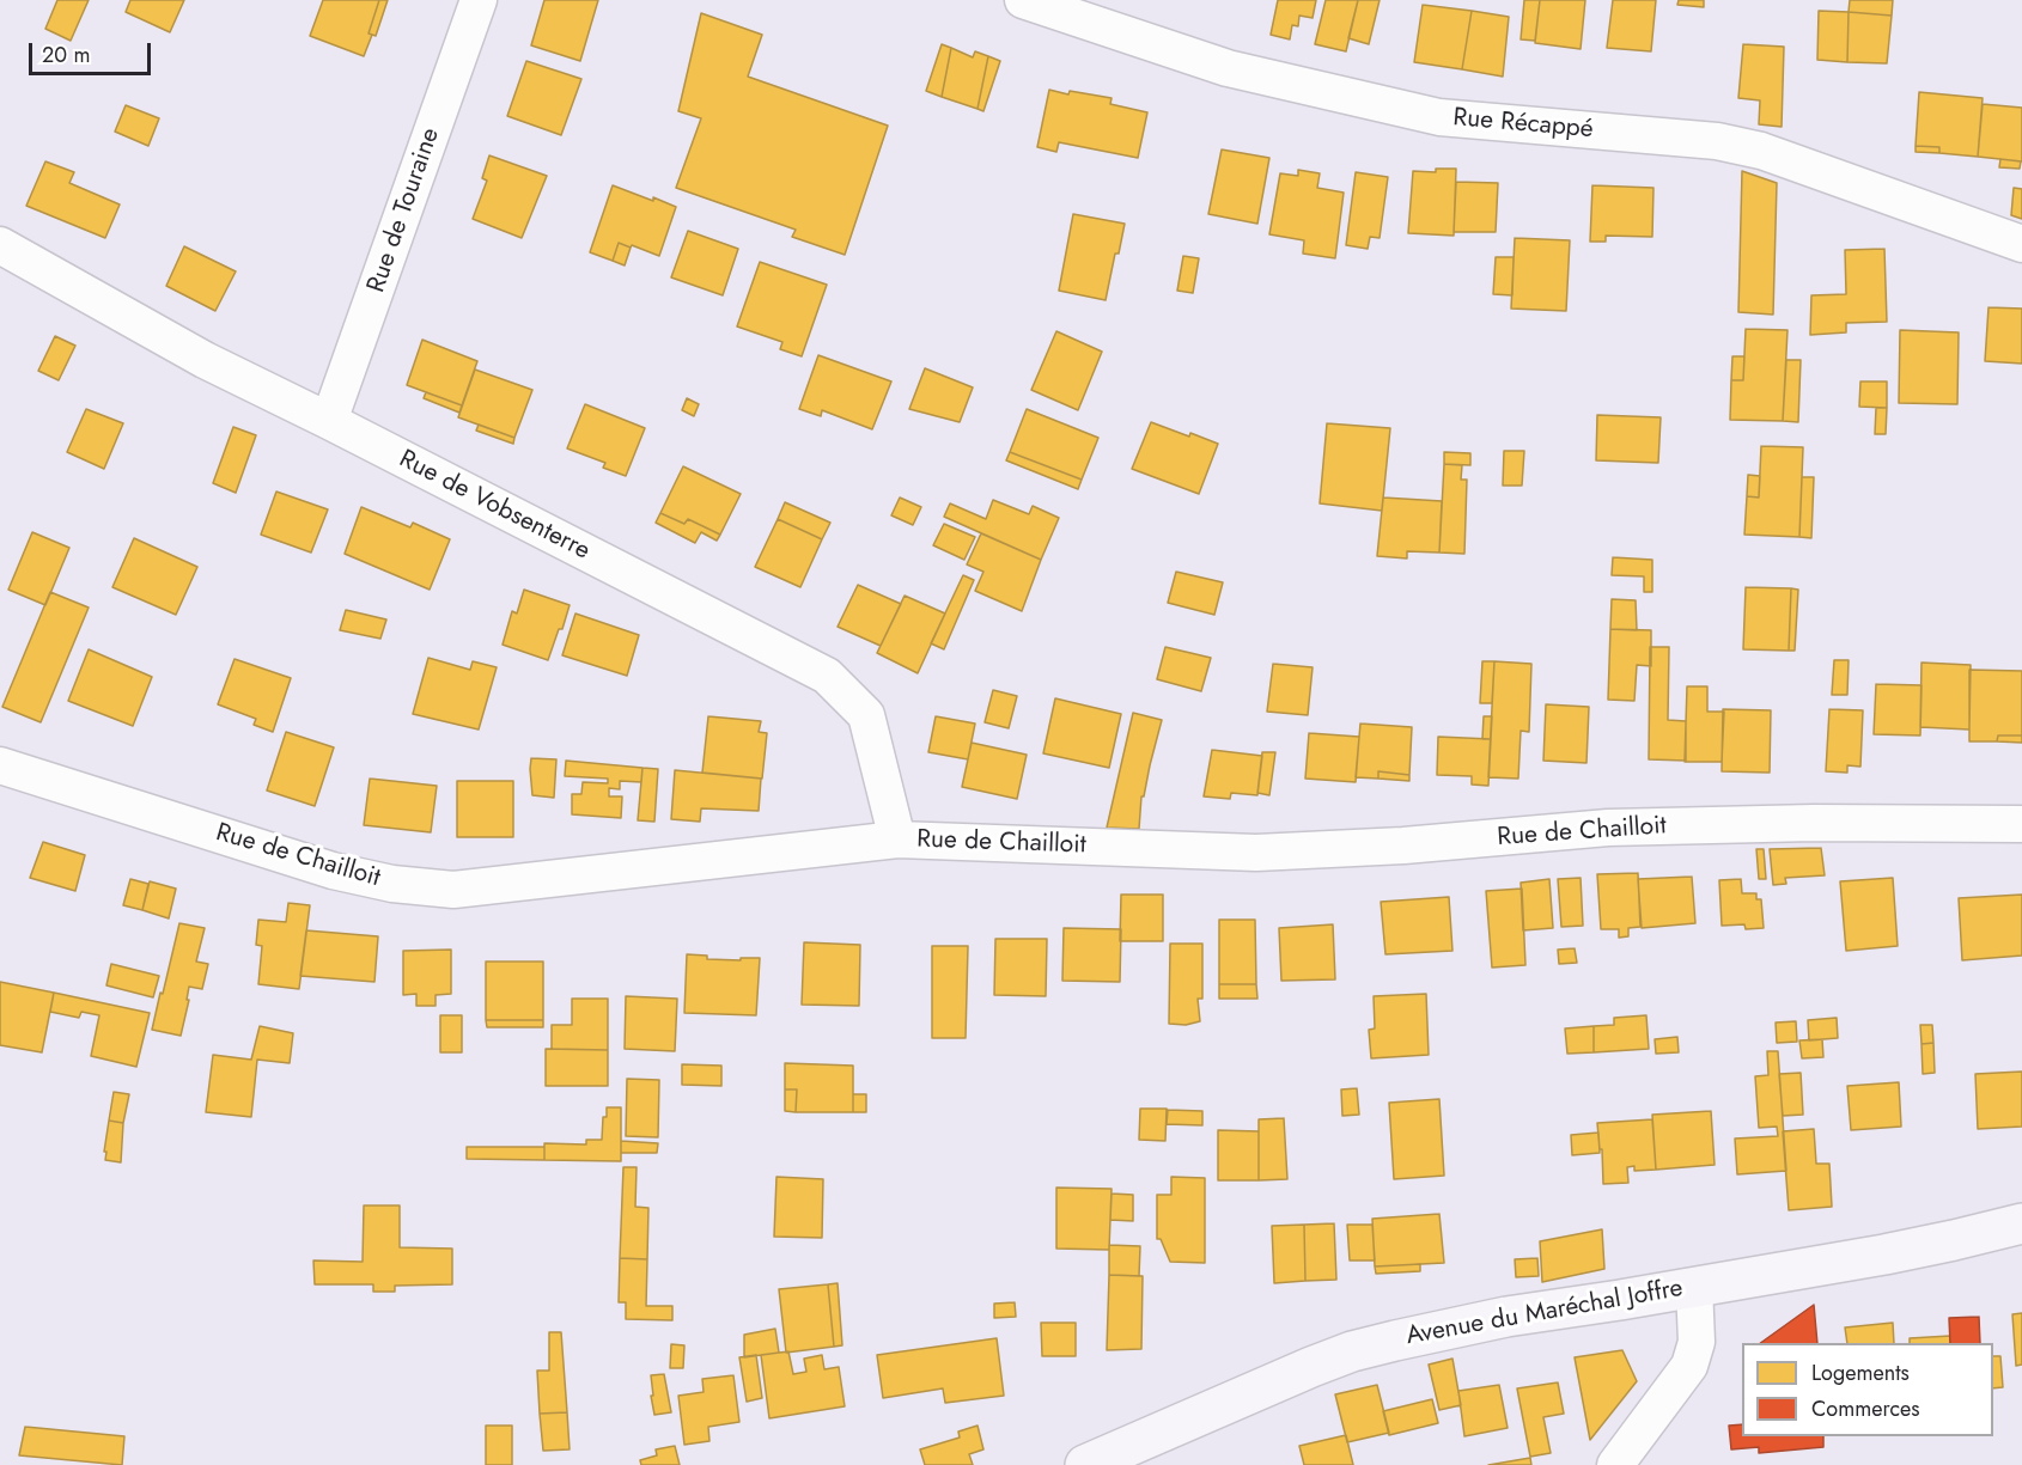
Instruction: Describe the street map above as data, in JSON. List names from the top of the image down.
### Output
{
  "streets": {
    "street": [
      "Rue Récappé",
      "Rue de Touraine",
      "Rue de Vobsenterre",
      "Rue de Chailloit",
      "Avenue du Maréchal Joffre"
    ]
  },
  "crossings": [
    ["Rue de Touraine", "Rue de Vobsenterre"],
    ["Rue de Vobsenterre", "Rue de Chailloit"]
  ],
  "legend": ["Logements", "Commerces"],
  "scale_bar": "20 m"
}
